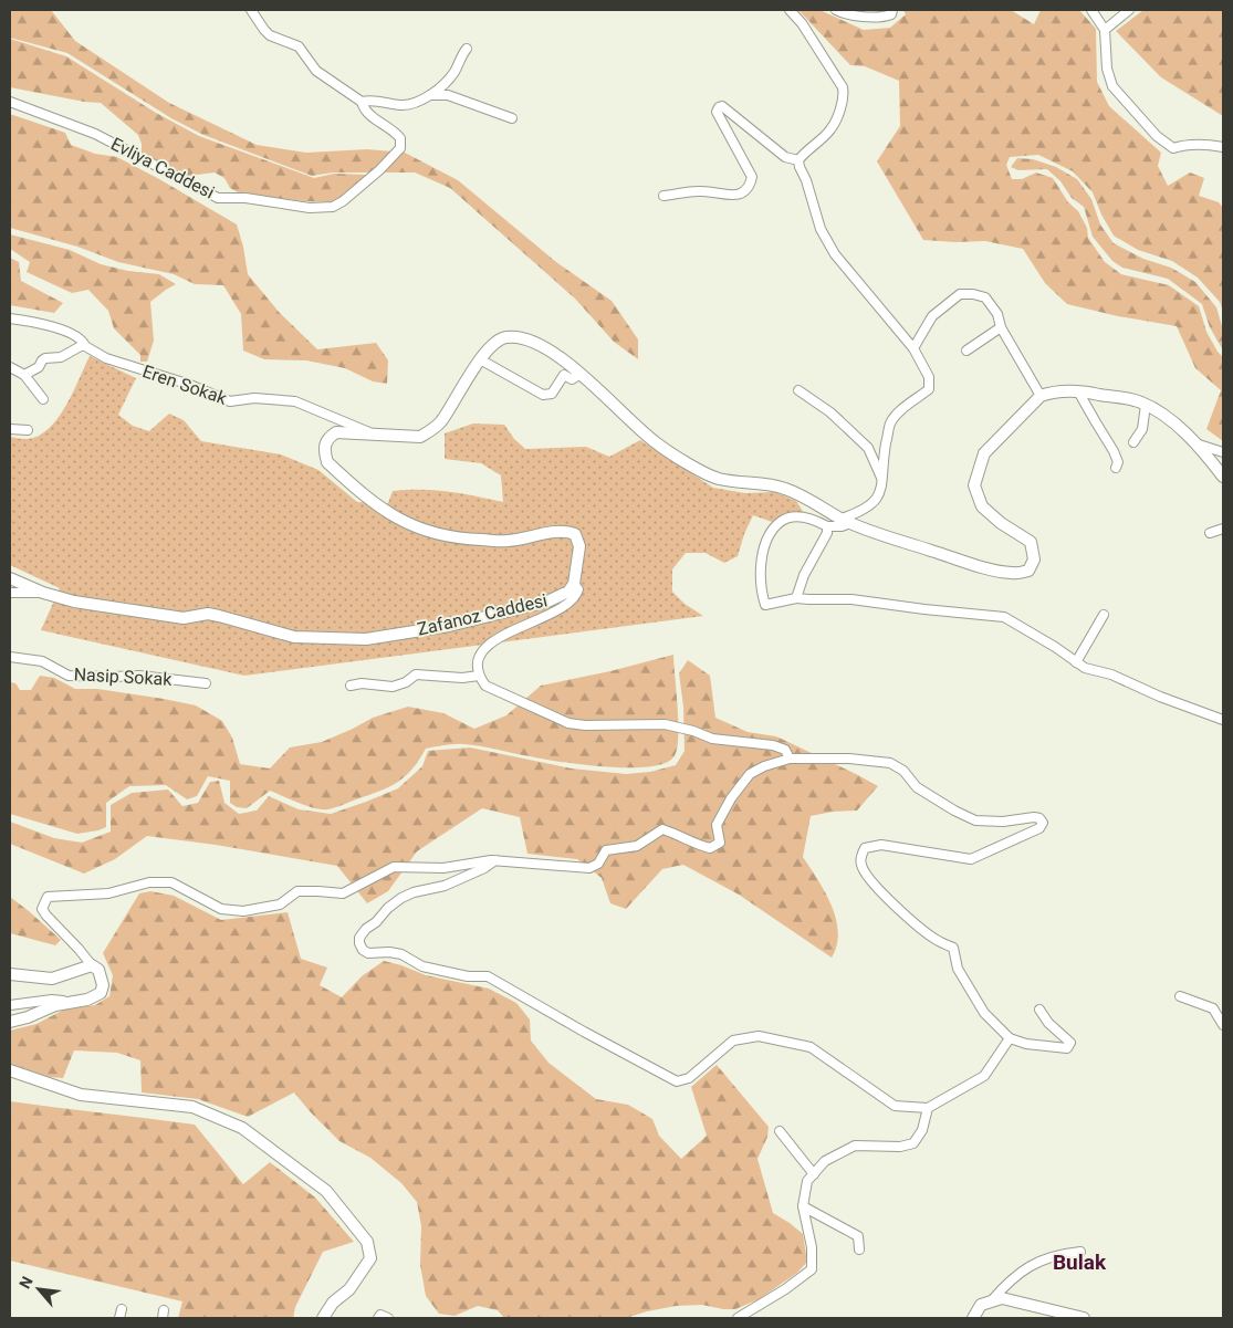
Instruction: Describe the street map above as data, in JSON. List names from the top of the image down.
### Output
{
  "streets": {
    "street": [
      "Evliya Caddesi",
      "Eren Sokak",
      "Zafanoz Caddesi",
      "Nasip Sokak"
    ]
  },
  "districts": ["Bulak"],
  "north": "top left"
}
